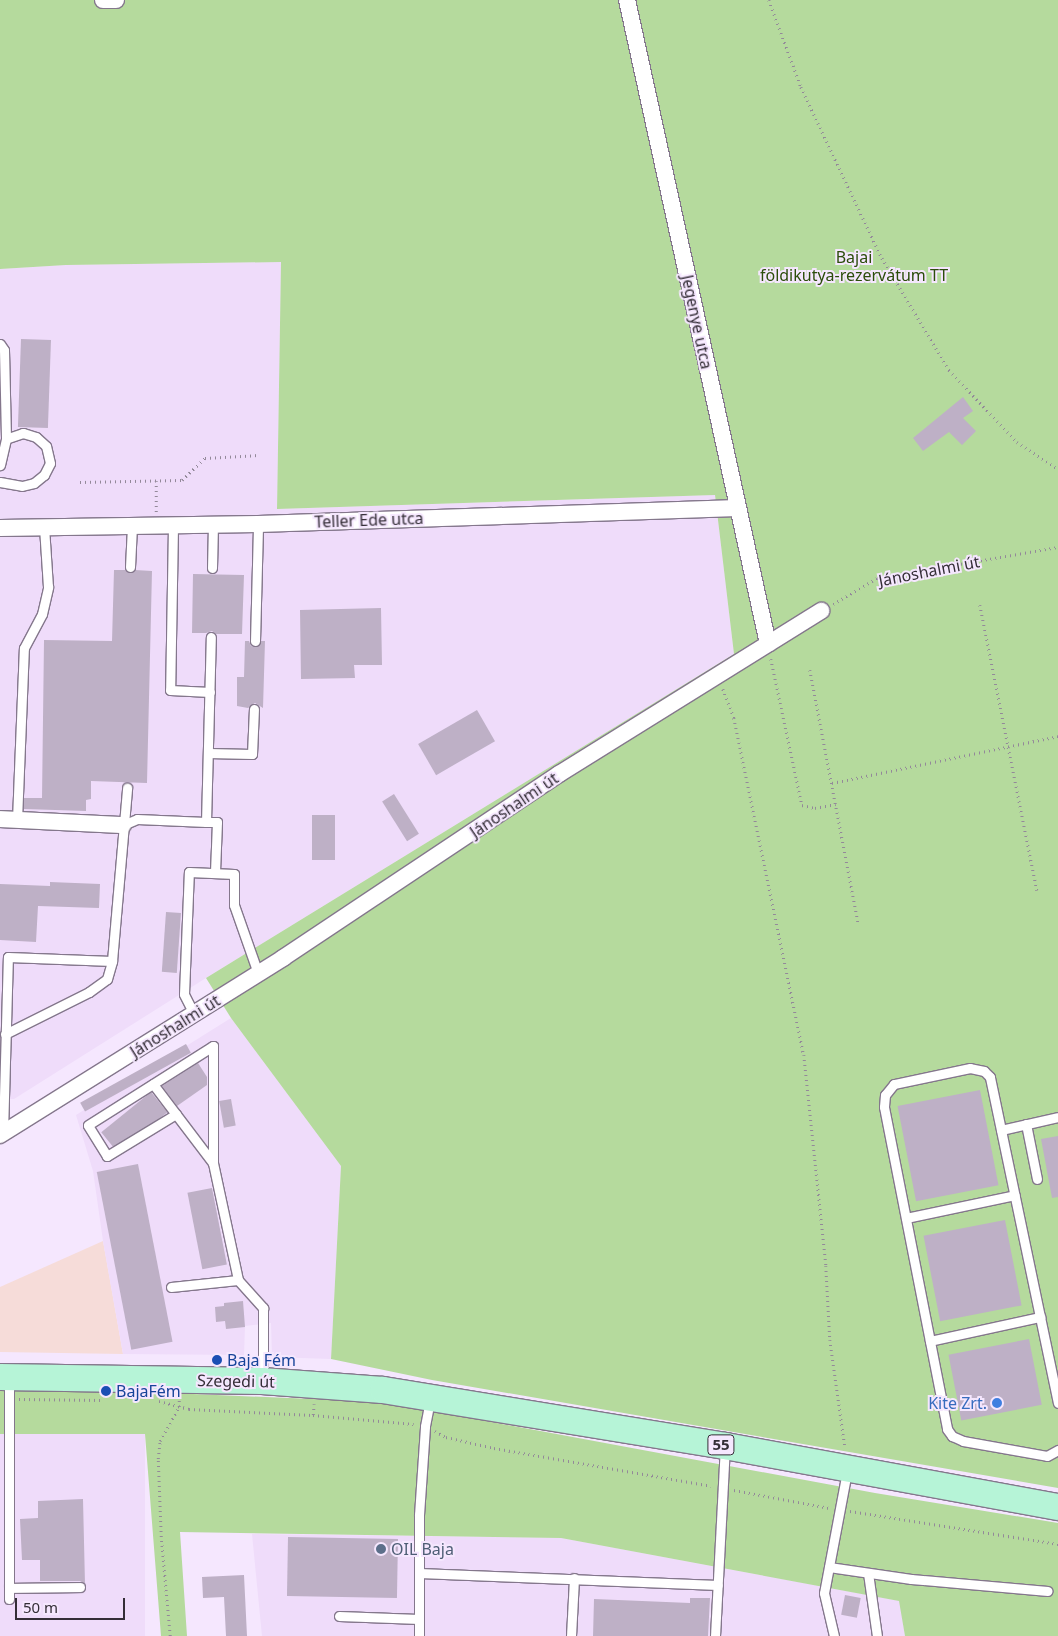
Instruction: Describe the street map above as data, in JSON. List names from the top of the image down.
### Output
{
  "streets": {
    "main road": ["Szegedi út", "55"],
    "street": ["Jegenye utca", "Teller Ede utca", "Jánoshalmi út"]
  },
  "crossings": [
    ["Jegenye utca", "Teller Ede utca"],
    ["Jegenye utca", "Jánoshalmi út"],
    ["Szegedi út", "55"]
  ],
  "parks": ["Bajai földikutya-rezervátum TT"],
  "places": [
    "Baja Fém",
    "BajaFém",
    "Kite Zrt.",
    "OIL Baja"
  ],
  "scale_bar": "50 m"
}
